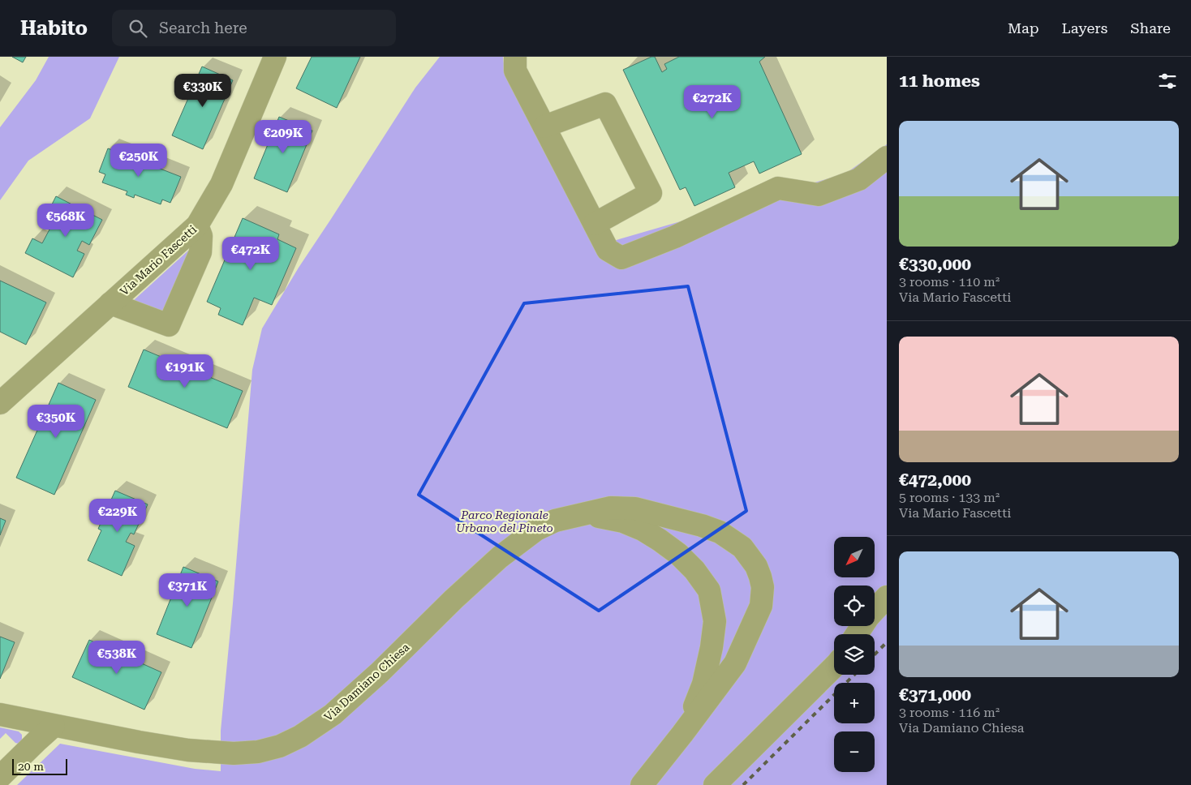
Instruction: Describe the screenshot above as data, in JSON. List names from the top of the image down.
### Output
{
  "streets": {
    "street": ["Via Mario Fascetti", "Via Damiano Chiesa"]
  },
  "parks": ["Parco Regionale Urbano del Pineto"],
  "scale_bar": "20 m",
  "north": "bottom left",
  "page": {
    "header": "Habito",
    "search": "Search here",
    "nav": ["Map", "Layers", "Share"],
    "heading": "11 homes",
    "price": [
      "€330K",
      "€272K",
      "€209K",
      "€250K",
      "€568K",
      "€472K",
      "€191K",
      "€350K",
      "€229K",
      "€371K",
      "€538K"
    ],
    "list": [
      {
        "name": "€330,000",
        "note": "3 rooms · 110 m² · Via Mario Fascetti"
      },
      {
        "name": "€472,000",
        "note": "5 rooms · 133 m² · Via Mario Fascetti"
      },
      {
        "name": "€371,000",
        "note": "3 rooms · 116 m² · Via Damiano Chiesa"
      }
    ],
    "map_buttons": ["+", "−"],
    "scale": "20 m"
  }
}
